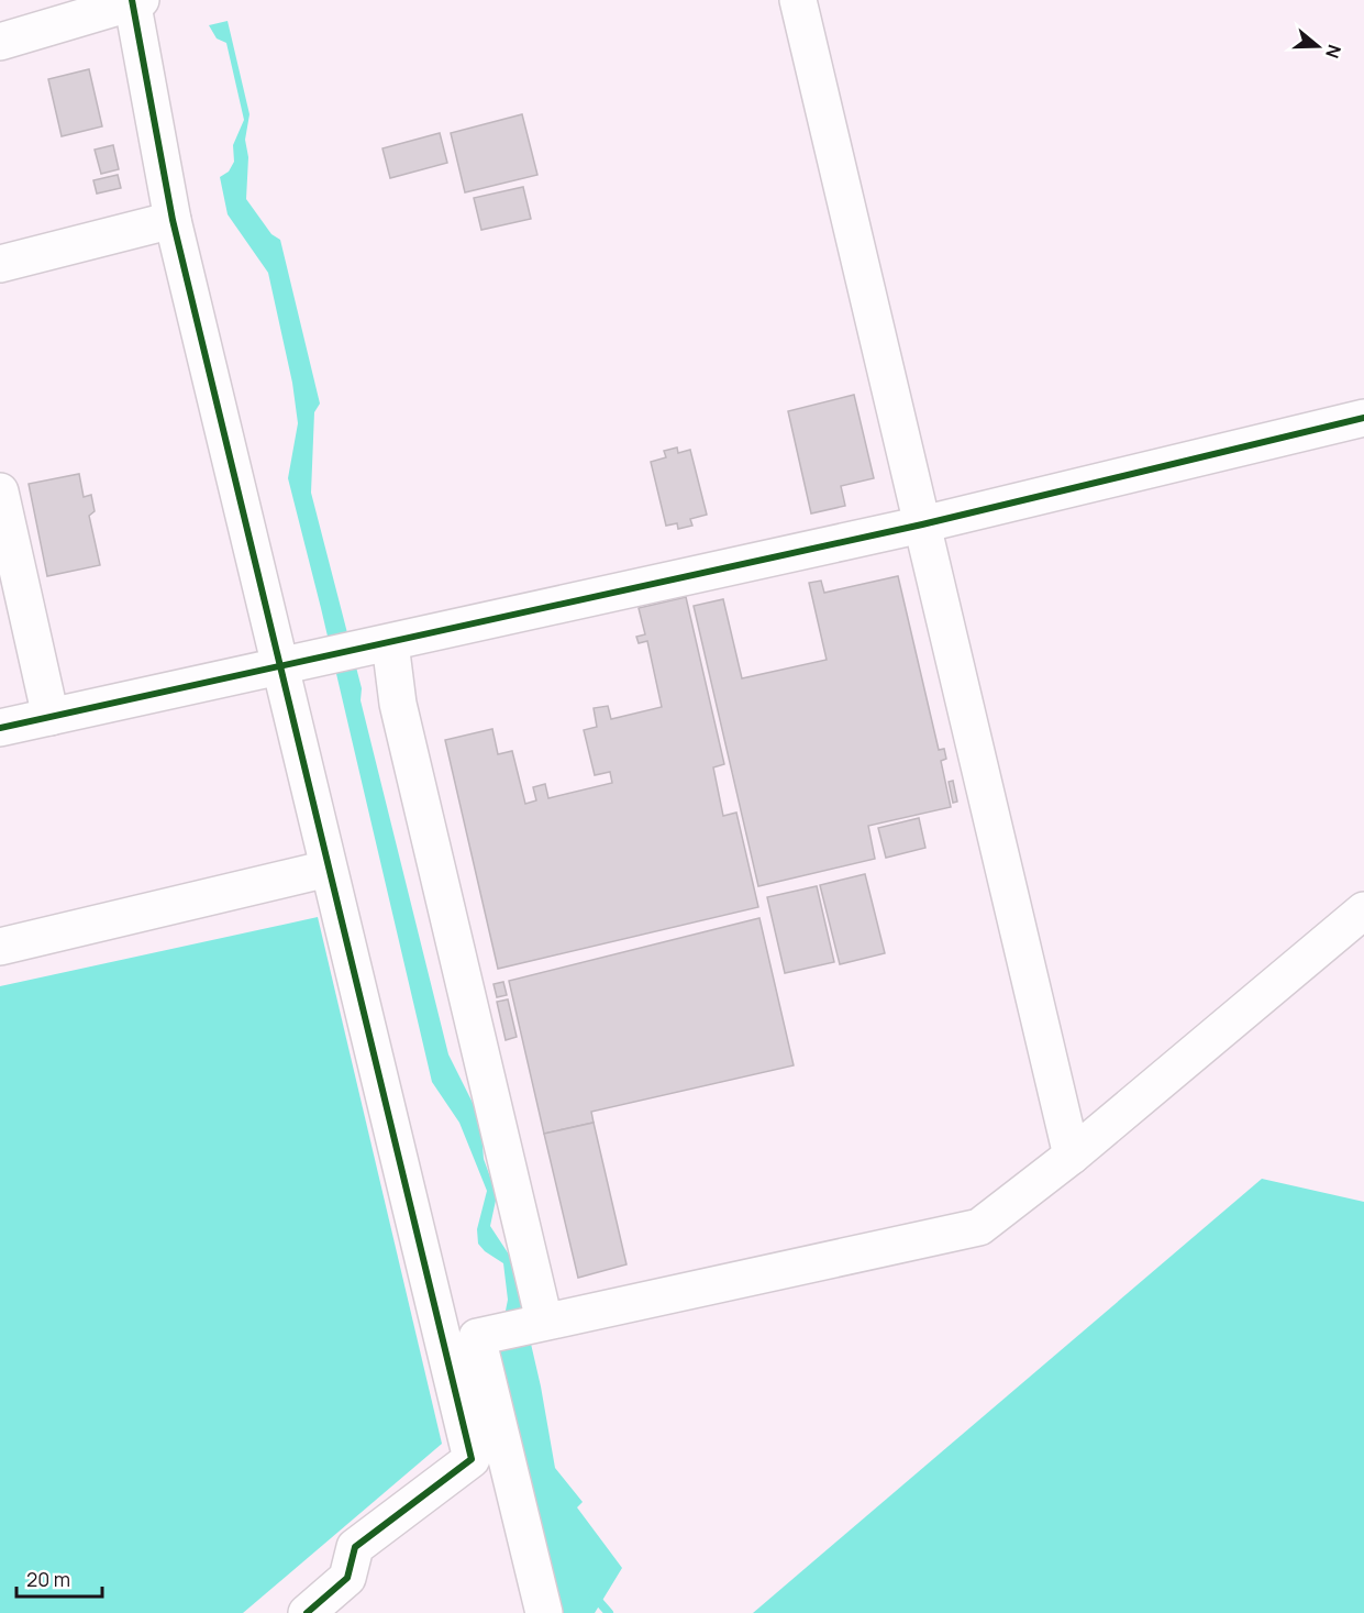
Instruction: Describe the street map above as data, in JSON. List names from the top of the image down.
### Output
{
  "scale_bar": "20 m",
  "north": "right"
}
